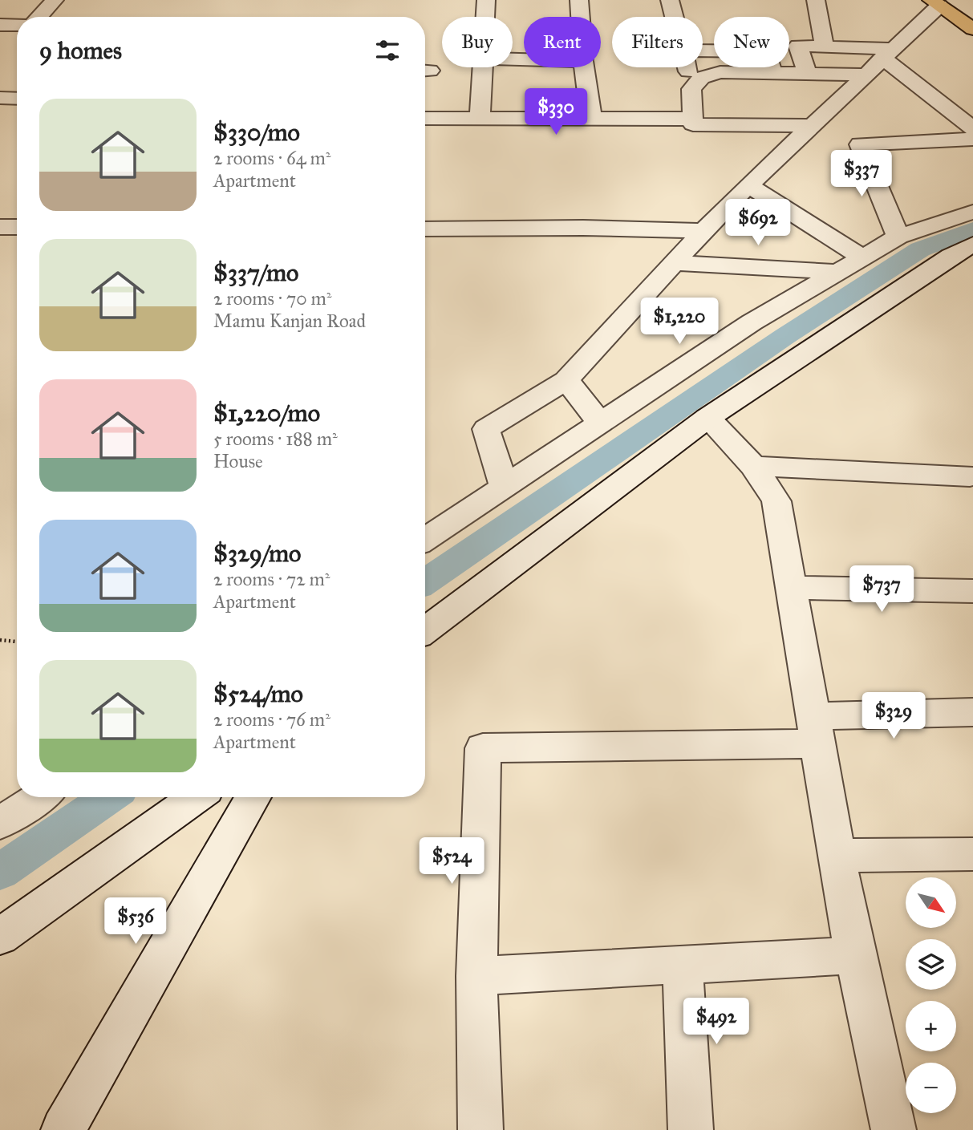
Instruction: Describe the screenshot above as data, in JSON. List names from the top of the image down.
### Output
{
  "north": "bottom right",
  "page": {
    "chip": [
      "Buy",
      "Rent",
      "Filters",
      "New"
    ],
    "heading": "9 homes",
    "list": [
      {
        "name": "$330/mo",
        "note": "2 rooms · 64 m² · Apartment"
      },
      {
        "name": "$337/mo",
        "note": "2 rooms · 70 m² · Mamu Kanjan Road"
      },
      {
        "name": "$1,220/mo",
        "note": "5 rooms · 188 m² · House"
      },
      {
        "name": "$329/mo",
        "note": "2 rooms · 72 m² · Apartment"
      },
      {
        "name": "$524/mo",
        "note": "2 rooms · 76 m² · Apartment"
      }
    ],
    "price": [
      "$330",
      "$337",
      "$692",
      "$1,220",
      "$737",
      "$329",
      "$524",
      "$536",
      "$492"
    ],
    "map_buttons": ["+", "−"]
  }
}
